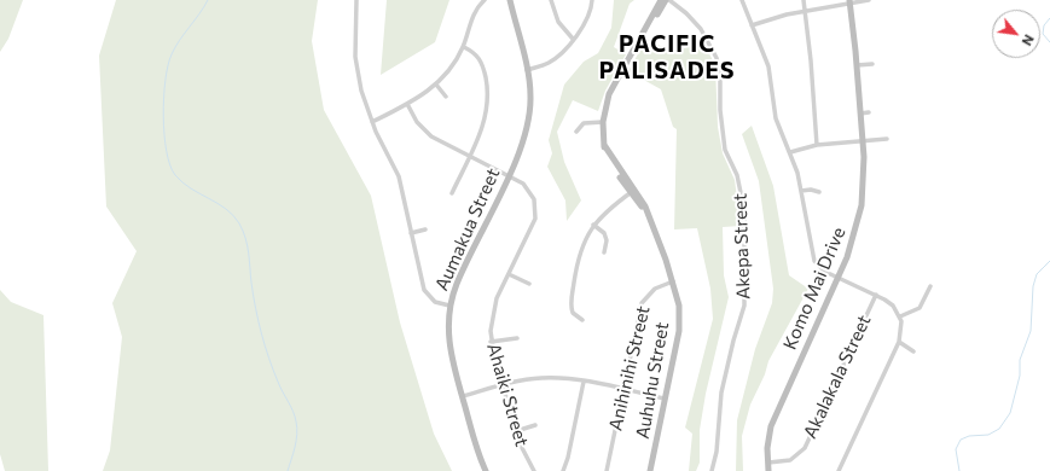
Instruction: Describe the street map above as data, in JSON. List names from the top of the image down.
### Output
{
  "streets": {
    "street": [
      "Aumakua Street",
      "Akepa Street",
      "Komo Mai Drive",
      "Anihinihi Street",
      "Akalakala Street",
      "Auhuhu Street",
      "Ahaiki Street"
    ]
  },
  "crossings": [
    ["Aumakua Street", "Ahaiki Street"],
    ["Akepa Street", "Auhuhu Street"],
    ["Komo Mai Drive", "Akalakala Street"],
    ["Anihinihi Street", "Auhuhu Street"]
  ],
  "districts": ["PACIFIC PALISADES"],
  "north": "bottom right"
}
